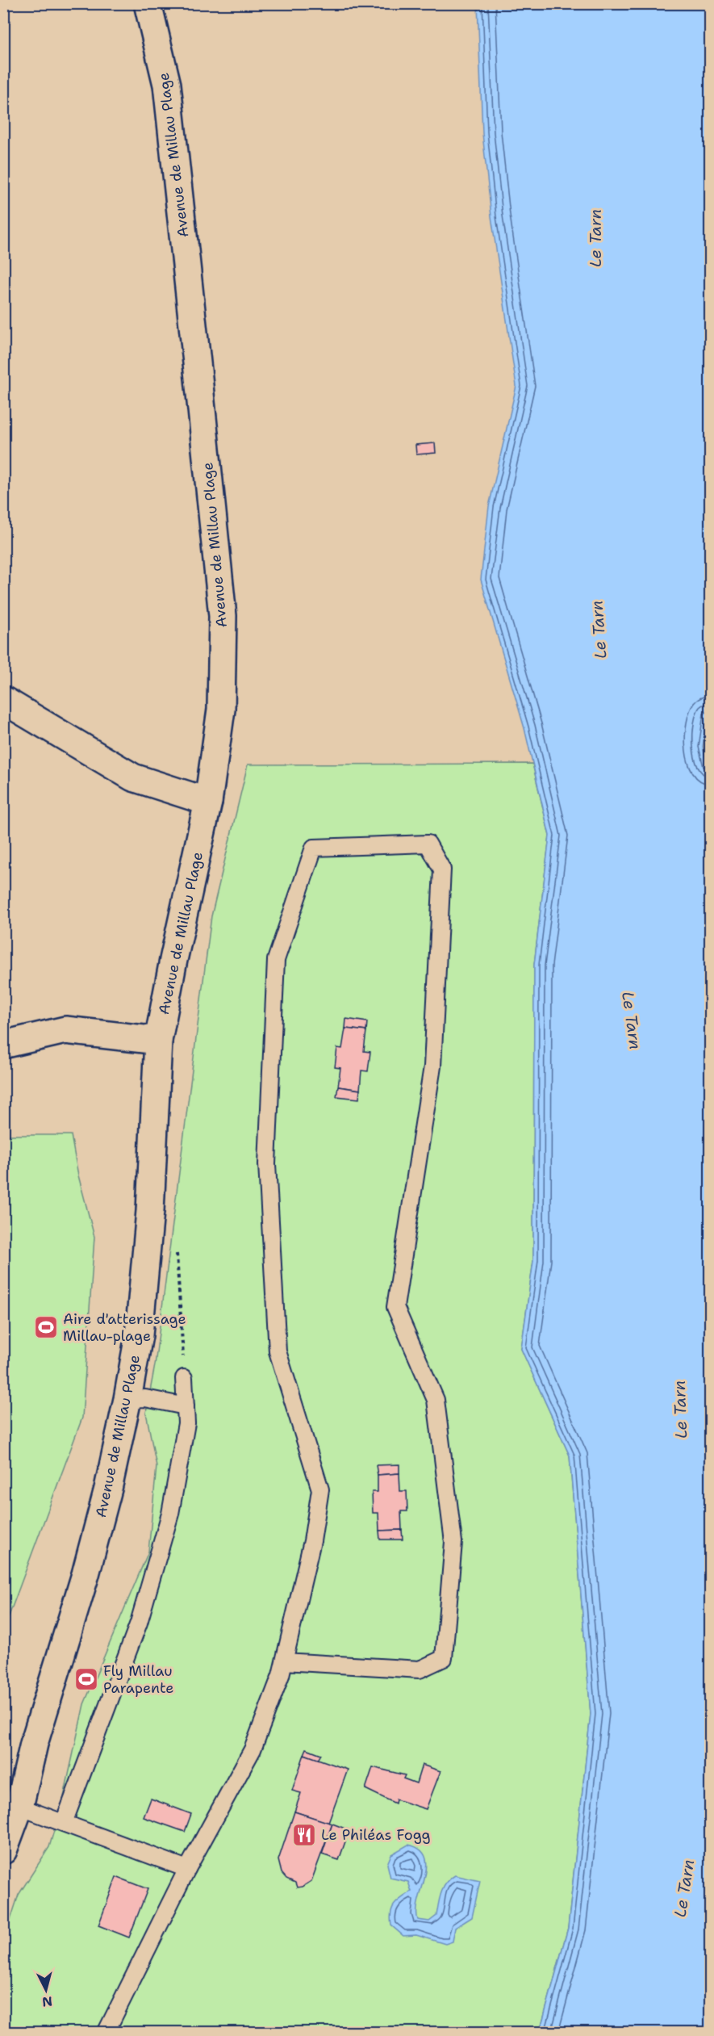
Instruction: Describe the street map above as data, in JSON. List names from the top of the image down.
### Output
{
  "streets": {
    "street": ["Avenue de Millau Plage"]
  },
  "water": ["Le Tarn"],
  "places": {
    "sports": ["Aire d'atterissage Millau-plage", "Fly Millau Parapente"],
    "restaurant": ["Le Philéas Fogg"]
  },
  "north": "bottom"
}
